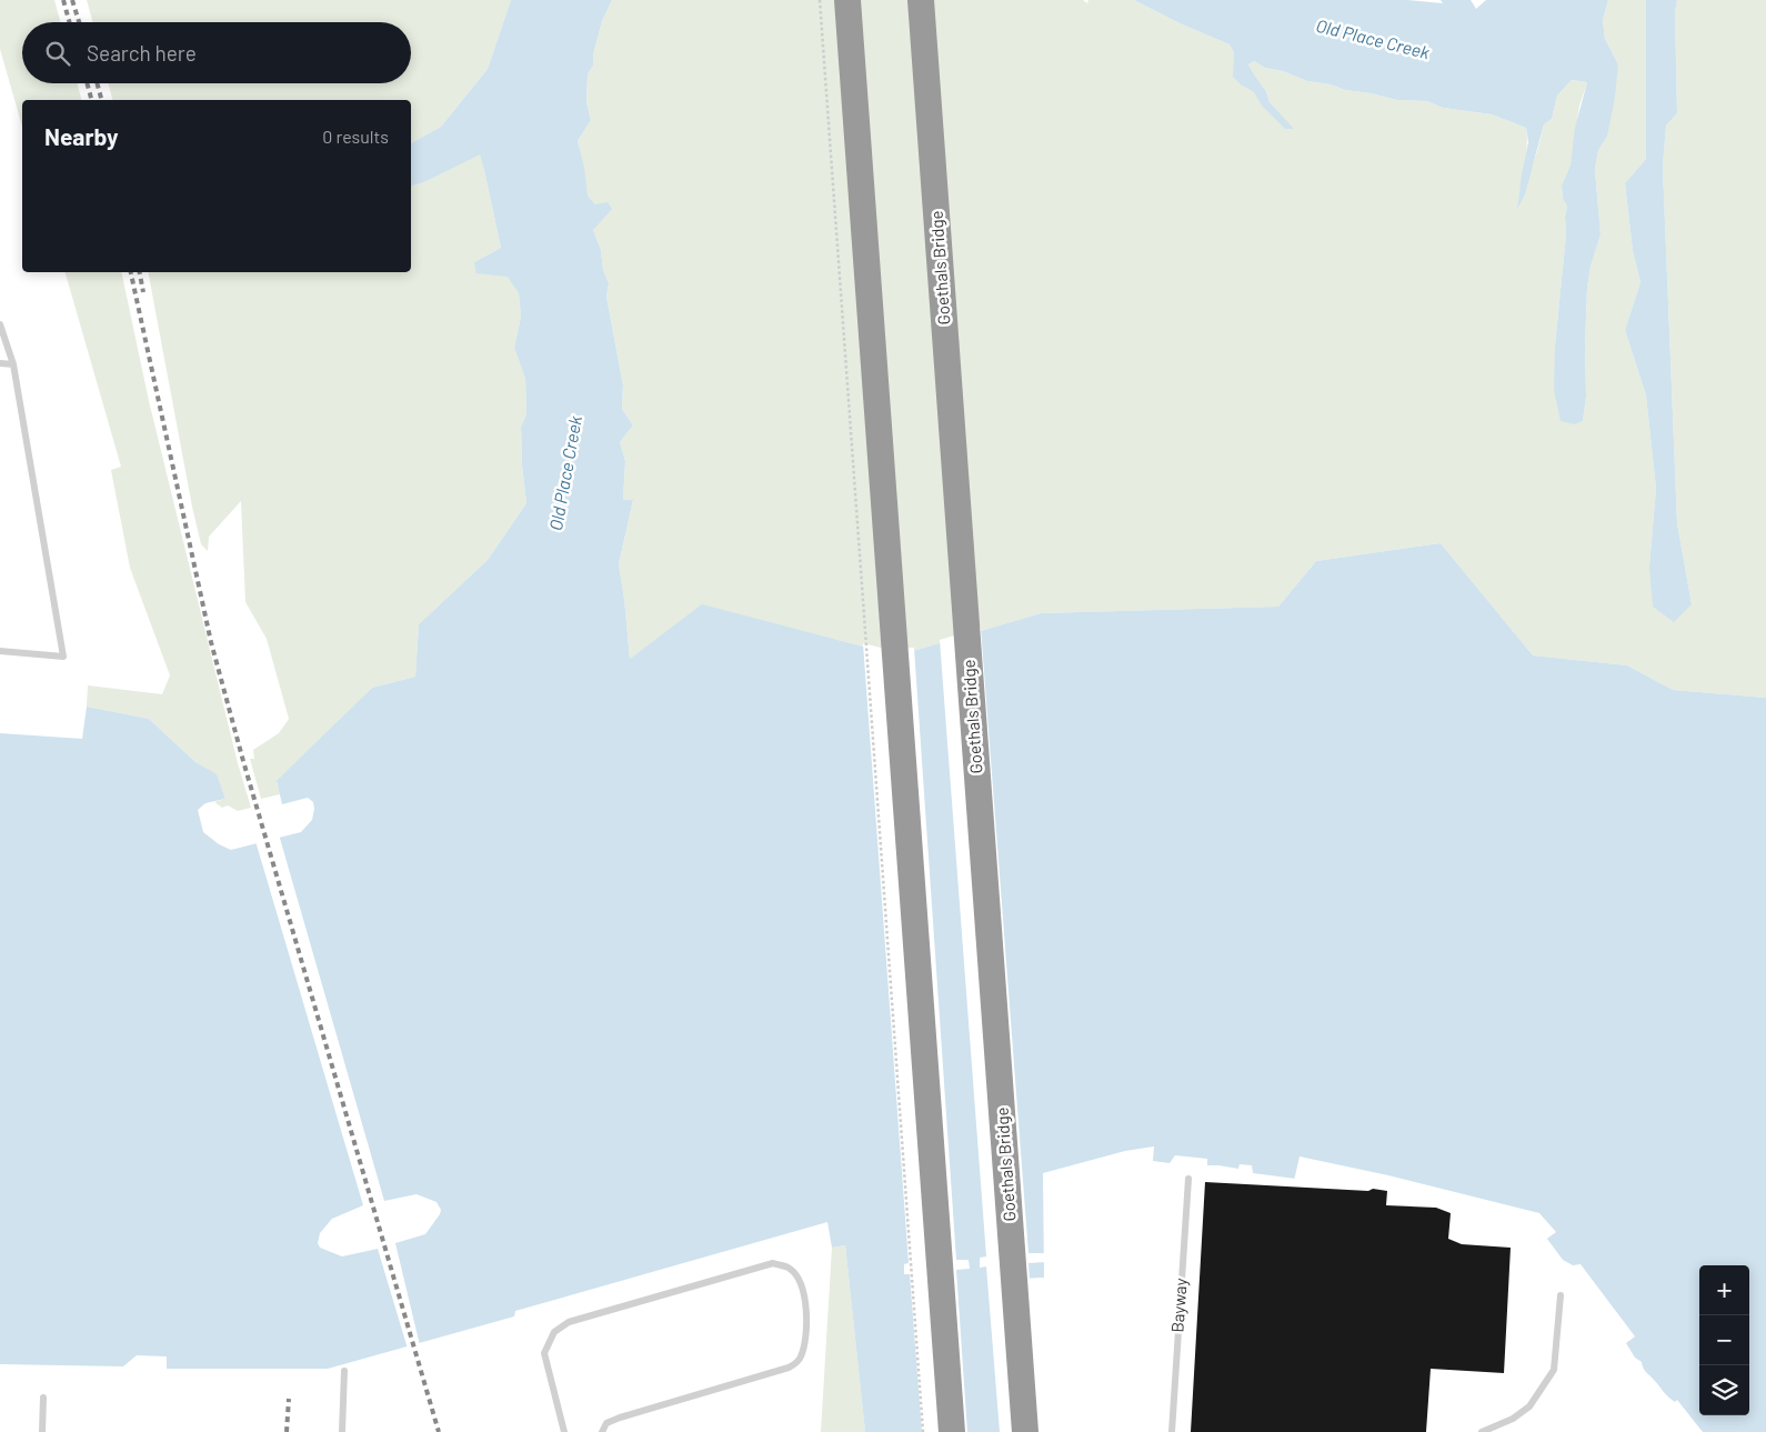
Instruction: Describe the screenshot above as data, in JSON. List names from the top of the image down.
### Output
{
  "streets": {
    "highway": ["Goethals Bridge"],
    "lane": ["Bayway"]
  },
  "water": ["Old Place Creek"],
  "page": {
    "search": "Search here",
    "heading": ["Nearby", "0 results"],
    "map_buttons": ["+", "−"]
  }
}
